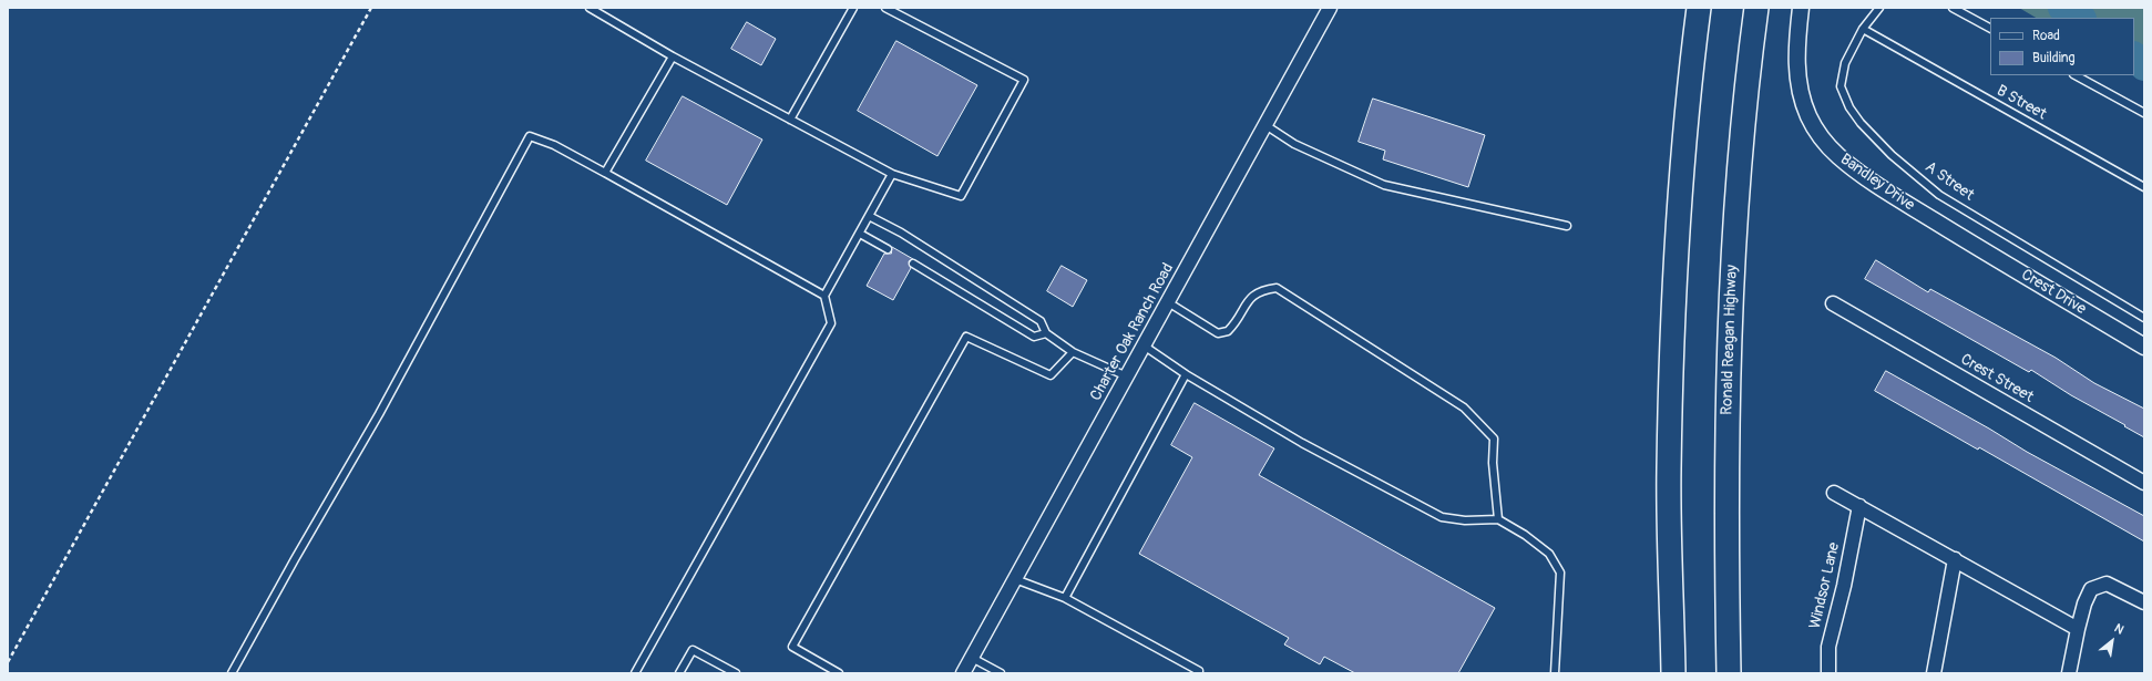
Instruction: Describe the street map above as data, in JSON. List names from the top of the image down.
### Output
{
  "streets": {
    "highway": ["Ronald Reagan Highway"],
    "street": [
      "Bandley Drive",
      "Crest Drive",
      "Charter Oak Ranch Road",
      "Crest Street",
      "Windsor Lane"
    ],
    "lane": ["B Street", "A Street"]
  },
  "crossings": [
    ["B Street", "A Street"],
    ["Bandley Drive", "Crest Drive"]
  ],
  "legend": ["Road", "Building"],
  "north": "top right"
}
